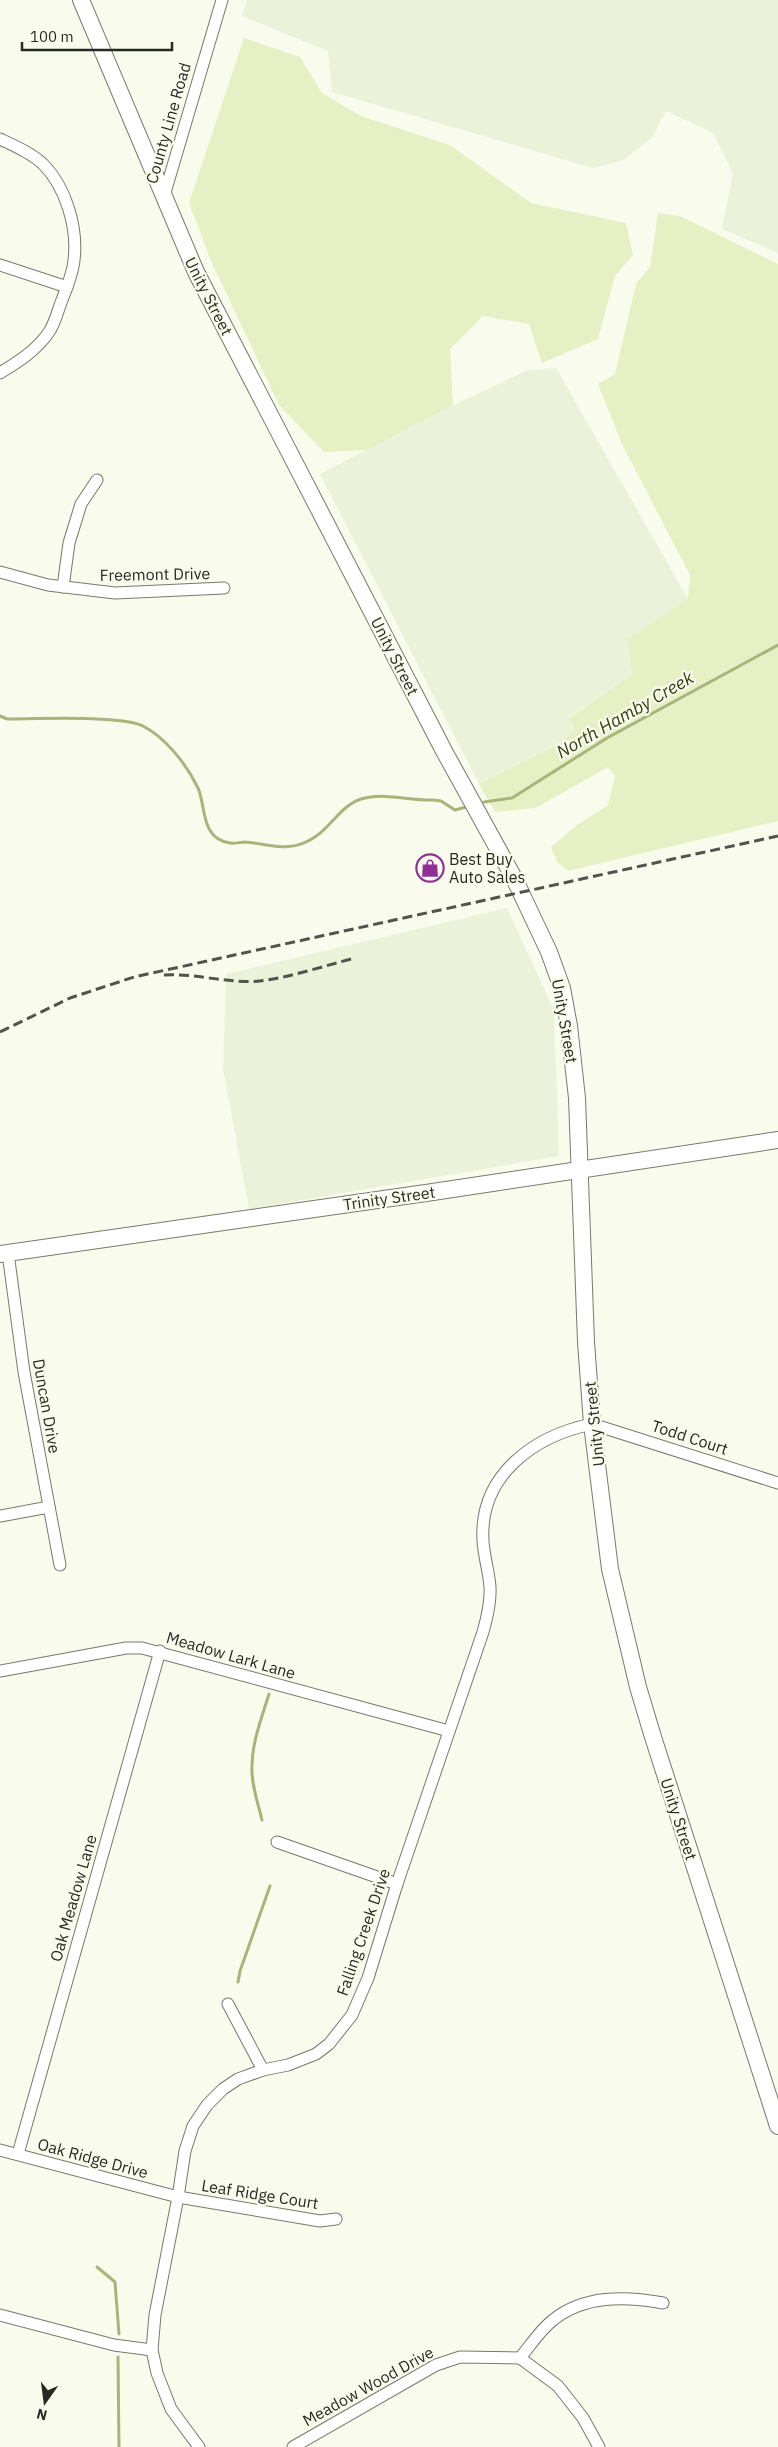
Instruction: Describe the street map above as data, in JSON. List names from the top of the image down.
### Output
{
  "streets": {
    "street": [
      "County Line Road",
      "Unity Street",
      "Freemont Drive",
      "Trinity Street",
      "Duncan Drive",
      "Todd Court",
      "Meadow Lark Lane",
      "Oak Meadow Lane",
      "Falling Creek Drive",
      "Oak Ridge Drive",
      "Leaf Ridge Court",
      "Meadow Wood Drive"
    ]
  },
  "crossings": [
    ["County Line Road", "Unity Street"],
    ["Unity Street", "Trinity Street"],
    ["Unity Street", "Todd Court"],
    ["Unity Street", "Falling Creek Drive"],
    ["Trinity Street", "Duncan Drive"],
    ["Todd Court", "Falling Creek Drive"],
    ["Meadow Lark Lane", "Oak Meadow Lane"],
    ["Meadow Lark Lane", "Falling Creek Drive"],
    ["Oak Meadow Lane", "Oak Ridge Drive"],
    ["Falling Creek Drive", "Oak Ridge Drive"],
    ["Falling Creek Drive", "Leaf Ridge Court"],
    ["Oak Ridge Drive", "Leaf Ridge Court"]
  ],
  "water": ["North Hamby Creek"],
  "places": {
    "shop": ["Best Buy Auto Sales"]
  },
  "scale_bar": "100 m",
  "north": "bottom"
}
